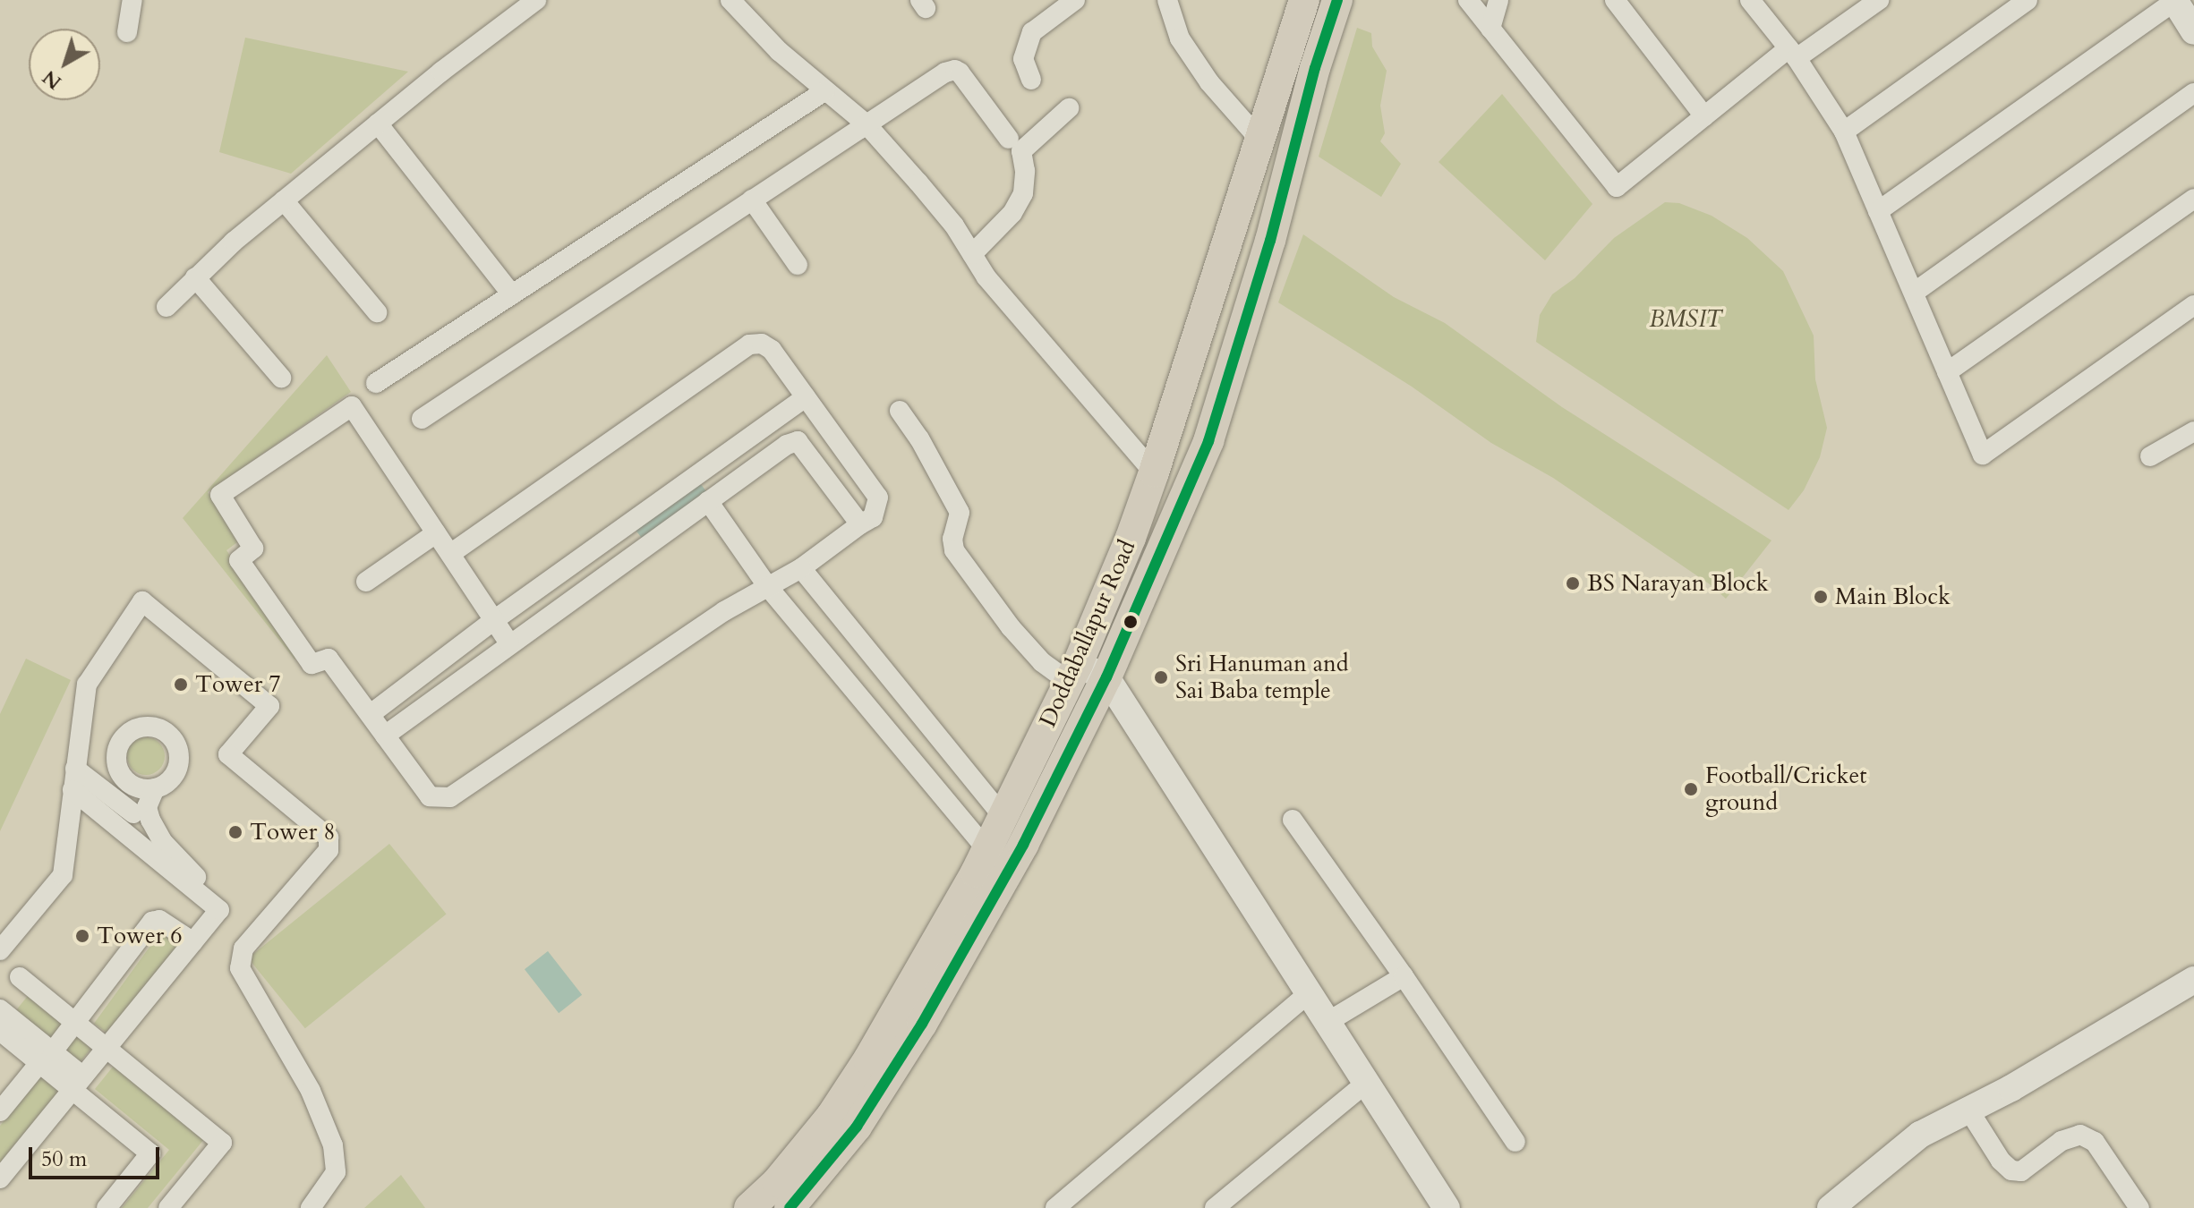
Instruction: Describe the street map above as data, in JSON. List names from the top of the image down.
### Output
{
  "streets": {
    "main road": ["Doddaballapur Road"]
  },
  "parks": ["BMSIT"],
  "places": [
    "BS Narayan Block",
    "Main Block",
    "Sri Hanuman and Sai Baba temple",
    "Tower 7",
    "Football/Cricket ground",
    "Tower 8",
    "Tower 6"
  ],
  "scale_bar": "50 m",
  "north": "bottom left"
}
